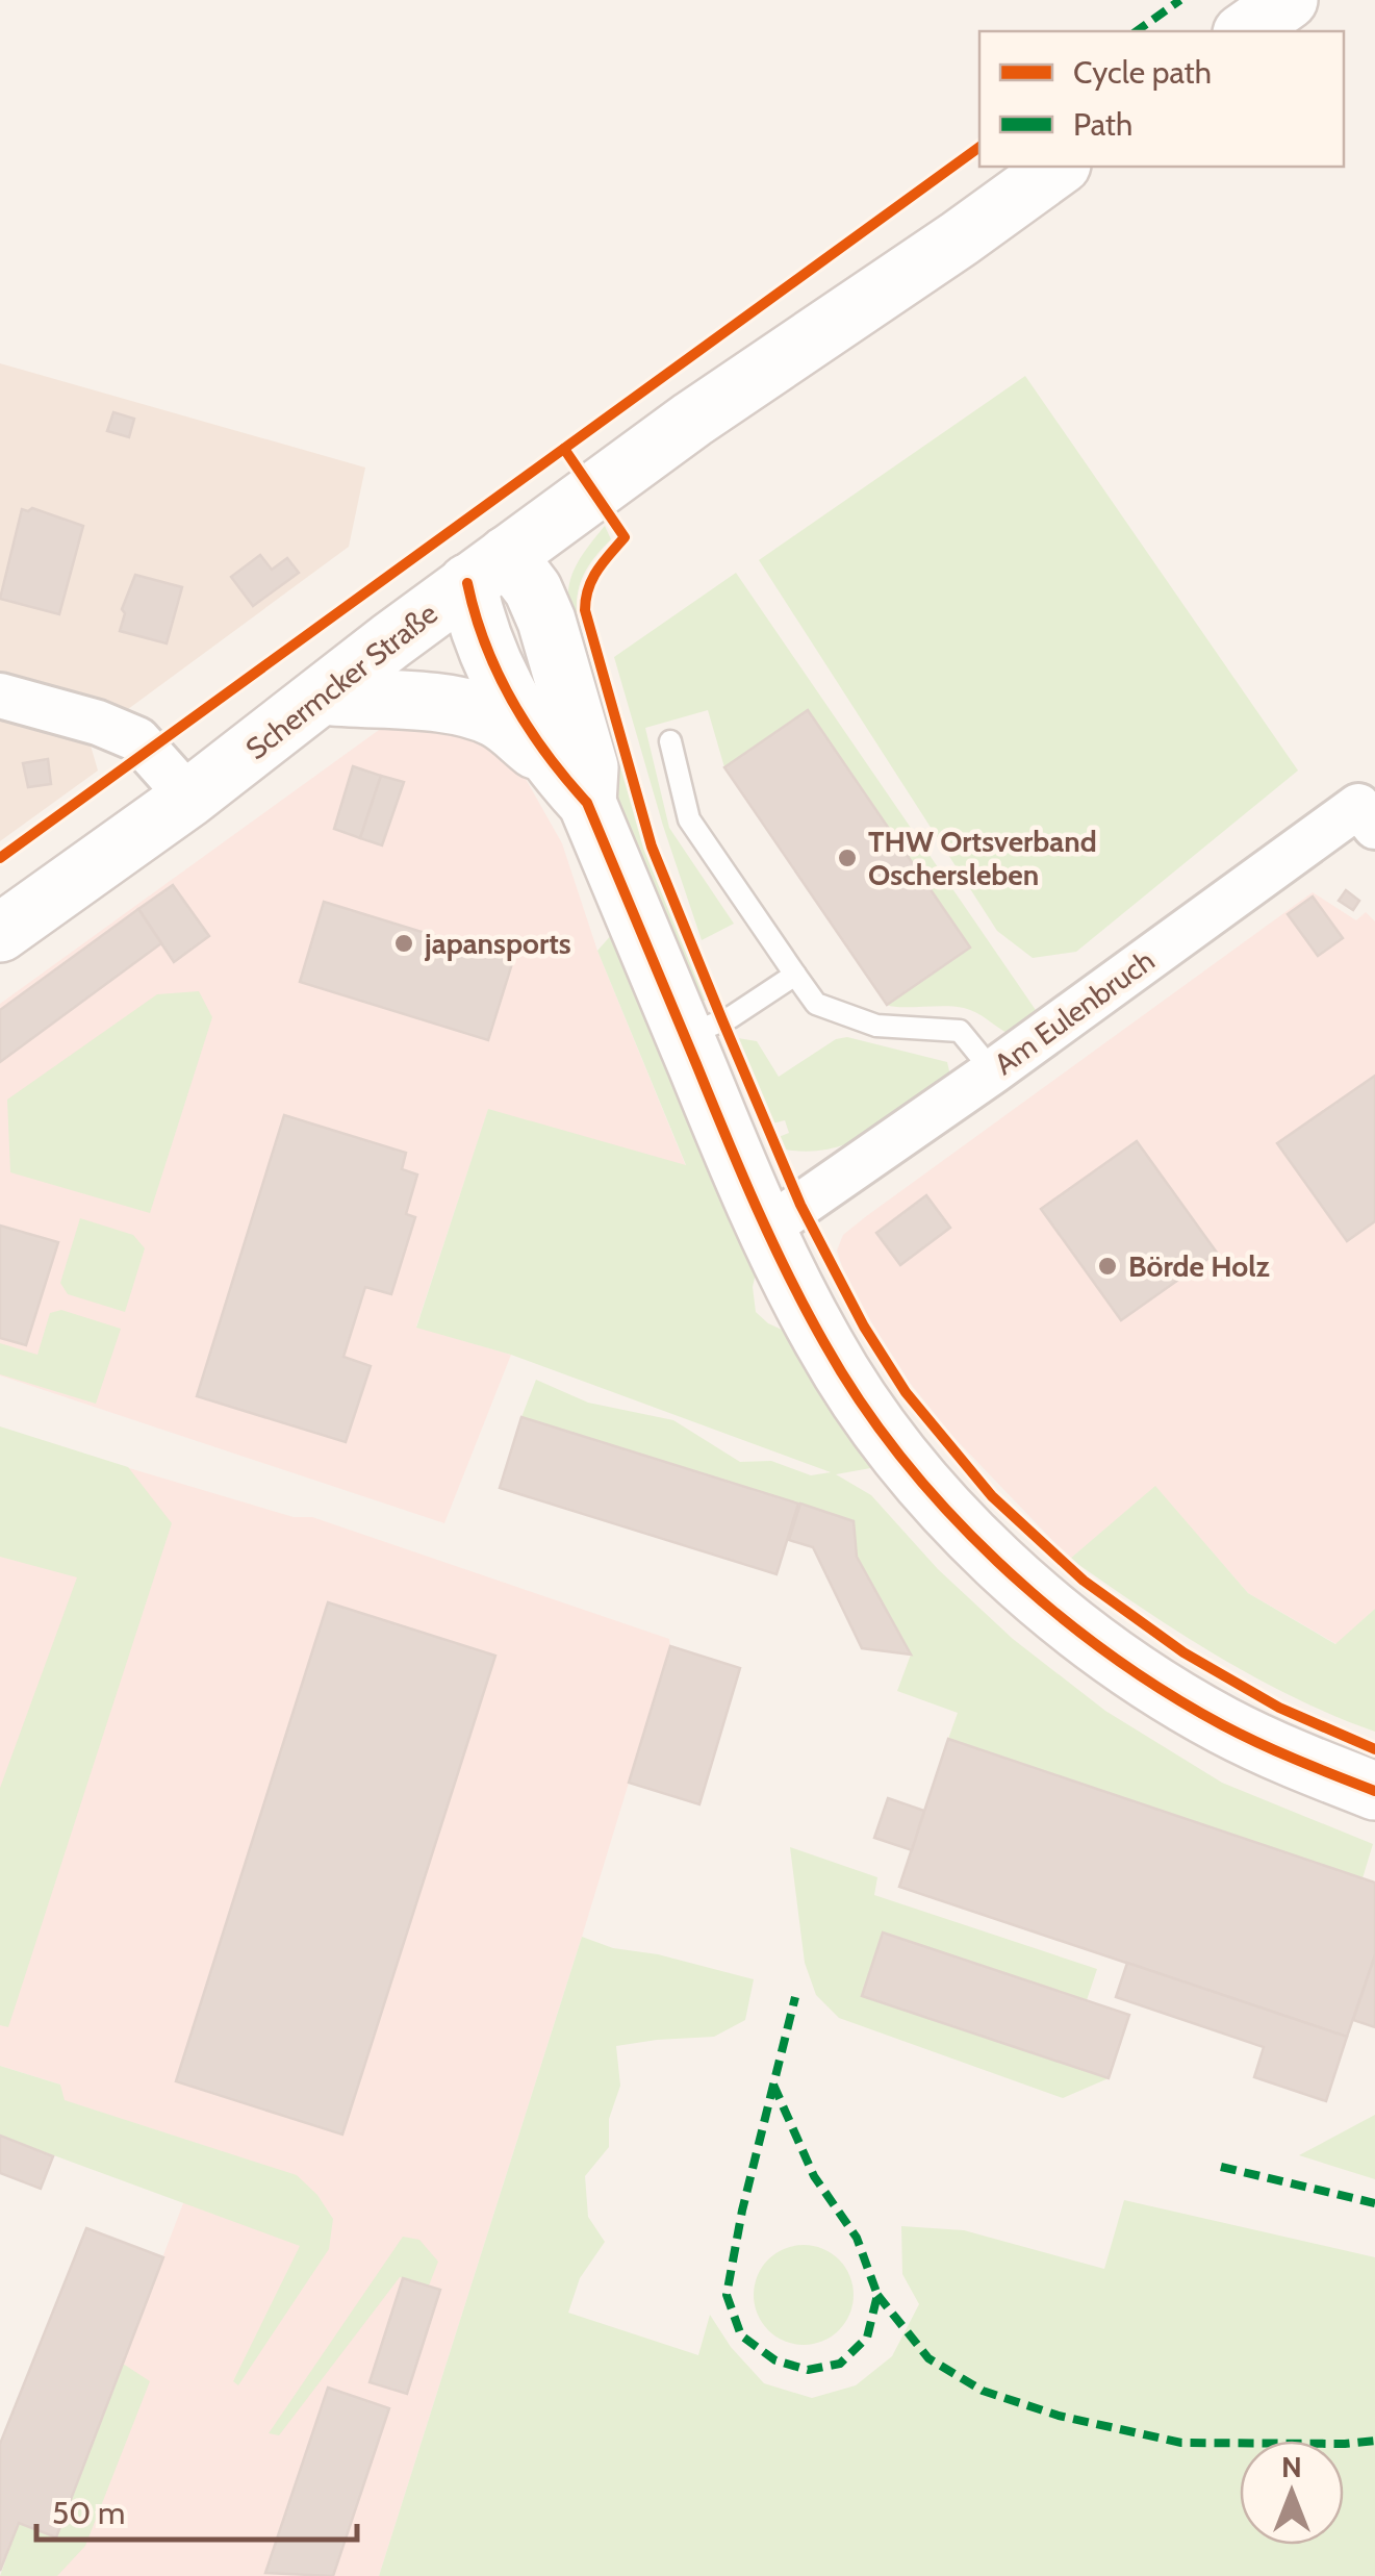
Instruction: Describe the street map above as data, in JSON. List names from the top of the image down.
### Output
{
  "streets": {
    "street": ["Schermcker Straße", "Am Eulenbruch"]
  },
  "places": ["THW Ortsverband Oschersleben", "japansports", "Börde Holz"],
  "legend": ["Cycle path", "Path"],
  "scale_bar": "50 m",
  "north": "top"
}
